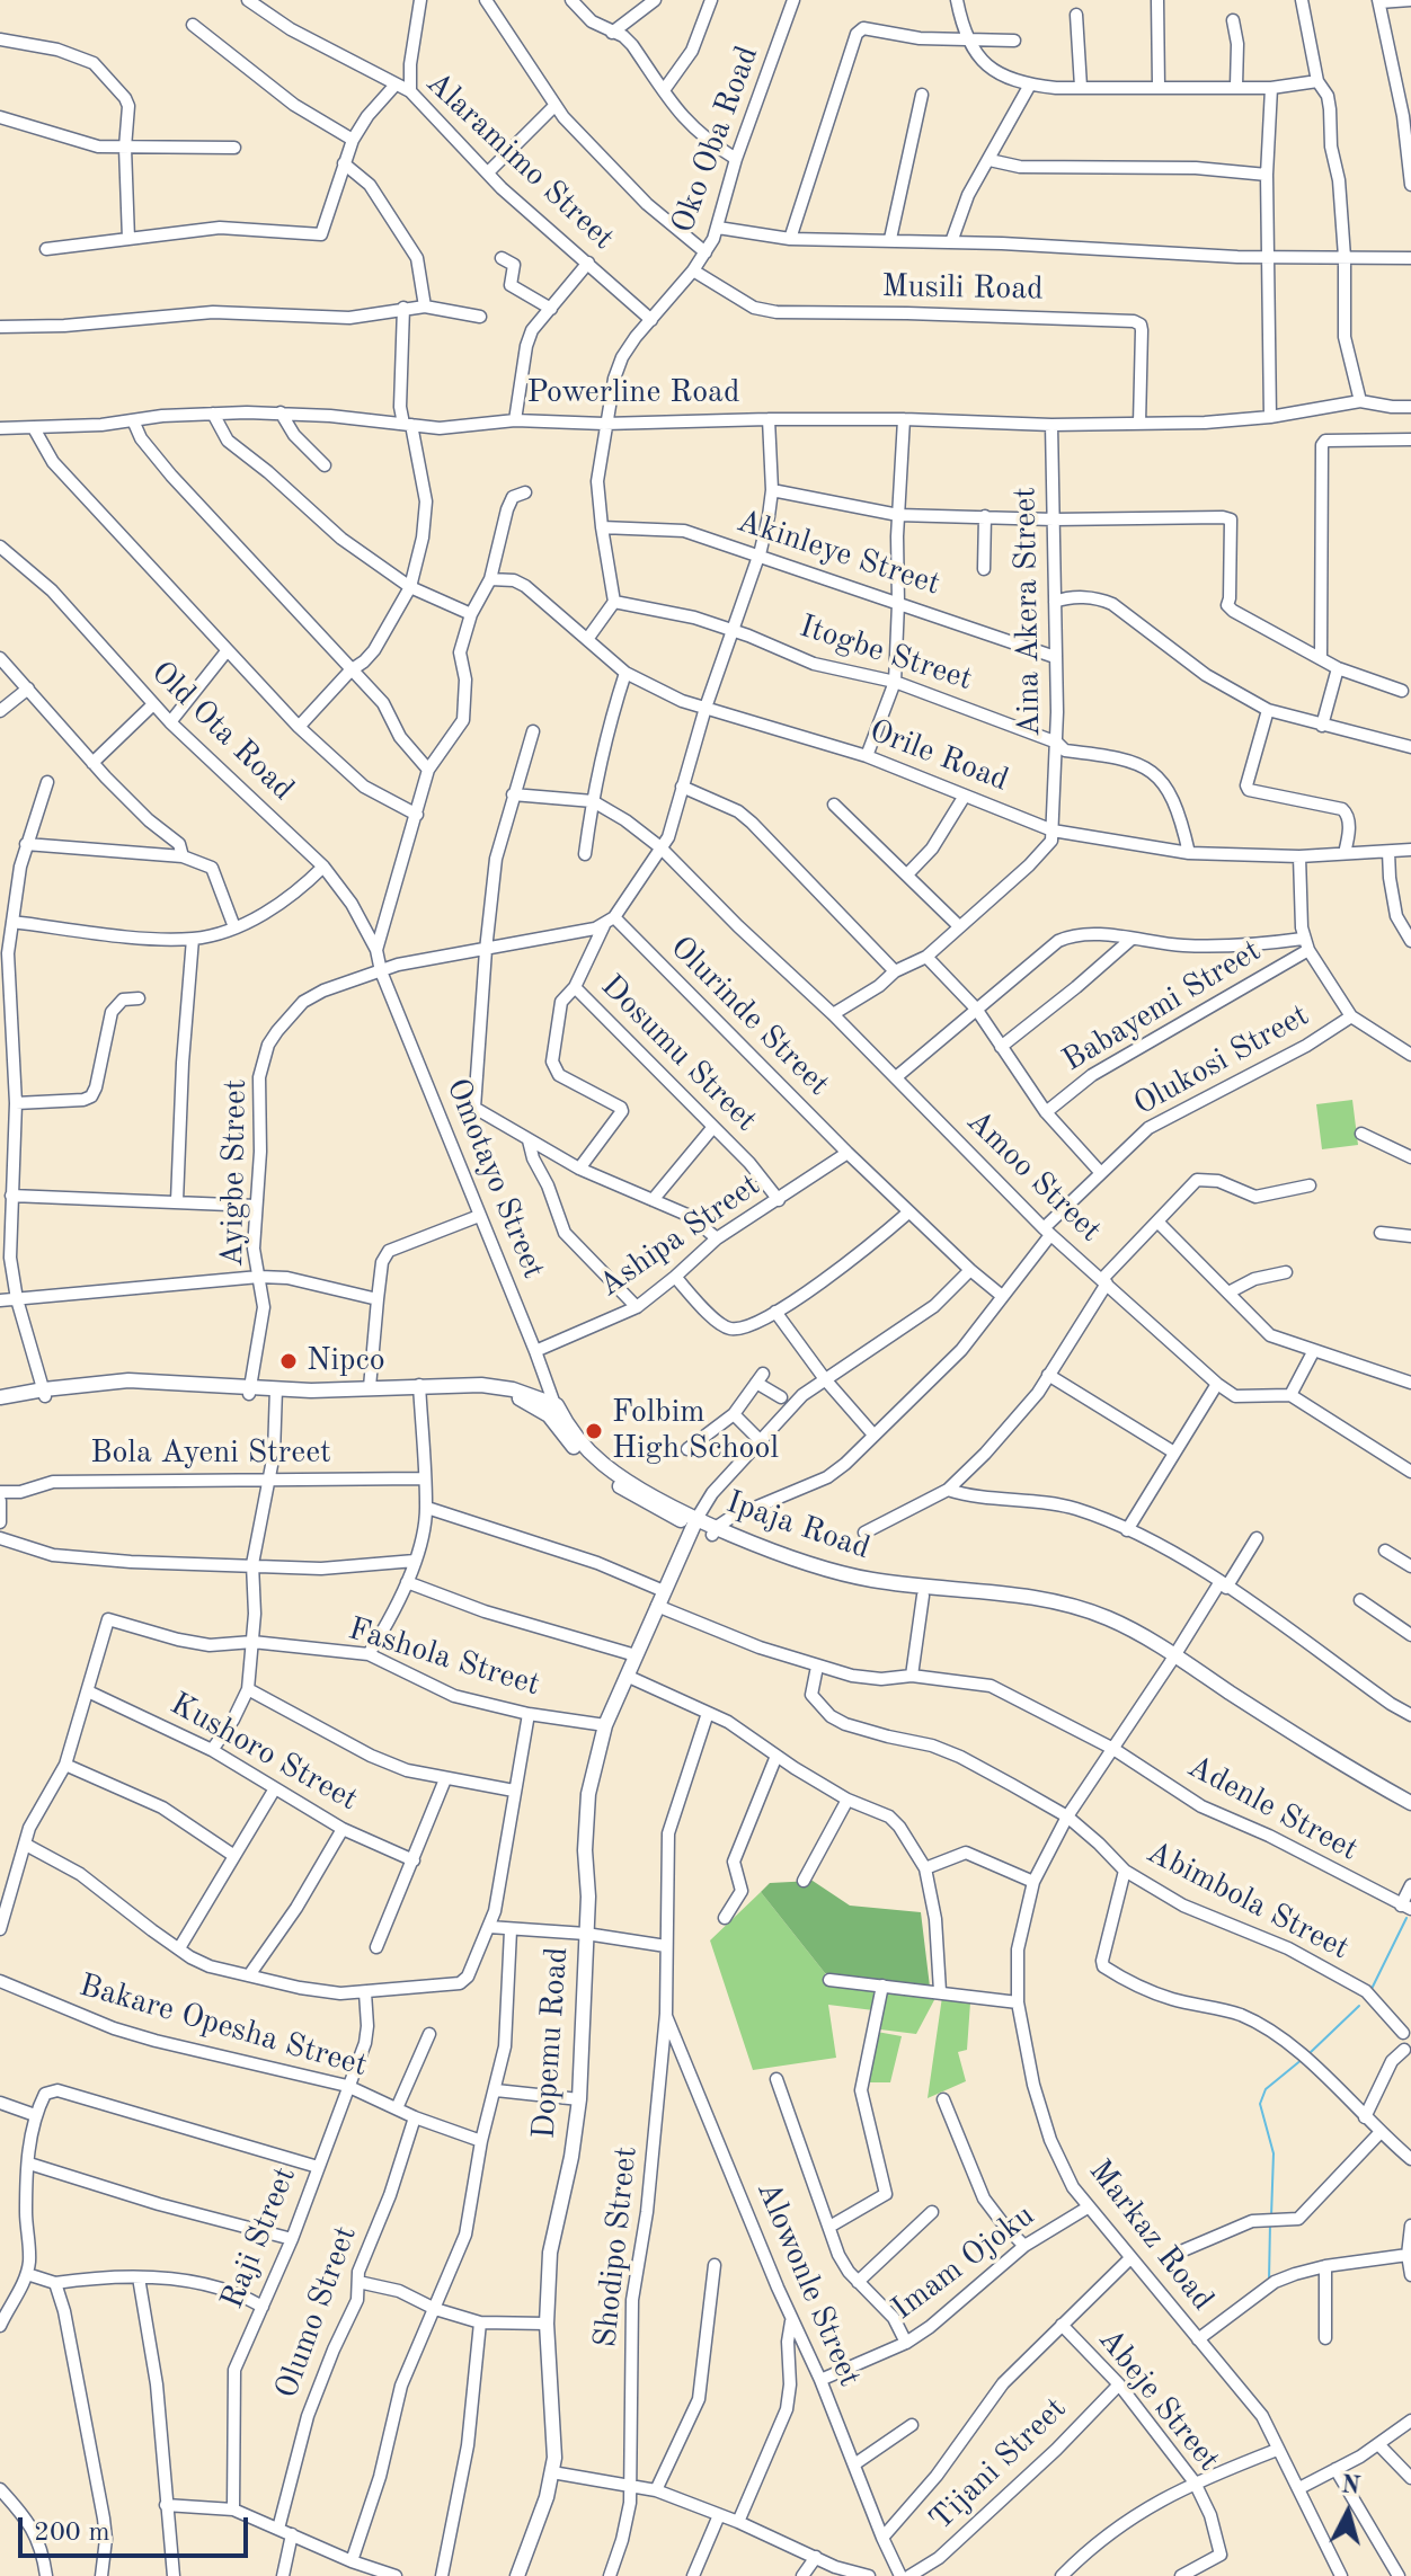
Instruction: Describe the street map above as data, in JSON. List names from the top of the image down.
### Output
{
  "streets": {
    "main road": ["Ipaja Road", "Dopemu Road"],
    "street": [
      "Oko Oba Road",
      "Alaramimo Street",
      "Musili Road",
      "Powerline Road",
      "Akinleye Street",
      "Aina Akera Street",
      "Itogbe Street",
      "Old Ota Road",
      "Orile Road",
      "Babayemi Street",
      "Olurinde Street",
      "Dosumu Street",
      "Olukosi Street",
      "Ayigbe Street",
      "Amoo Street",
      "Omotayo Street",
      "Ashipa Street",
      "Bola Ayeni Street",
      "Fashola Street",
      "Kushoro Street",
      "Adenle Street",
      "Abimbola Street",
      "Bakare Opesha Street",
      "Markaz Road",
      "Raji Street",
      "Shodipo Street",
      "Imam Ojoku",
      "Alowonle Street",
      "Olumo Street",
      "Abeje Street",
      "Tijani Street"
    ]
  },
  "crossings": [
    ["Oko Oba Road", "Alaramimo Street"],
    ["Oko Oba Road", "Musili Road"],
    ["Oko Oba Road", "Powerline Road"],
    ["Oko Oba Road", "Akinleye Street"],
    ["Oko Oba Road", "Itogbe Street"],
    ["Musili Road", "Powerline Road"],
    ["Powerline Road", "Aina Akera Street"],
    ["Akinleye Street", "Aina Akera Street"],
    ["Aina Akera Street", "Itogbe Street"],
    ["Aina Akera Street", "Orile Road"],
    ["Itogbe Street", "Orile Road"],
    ["Old Ota Road", "Ayigbe Street"],
    ["Old Ota Road", "Omotayo Street"],
    ["Olurinde Street", "Olukosi Street"],
    ["Olurinde Street", "Ayigbe Street"],
    ["Olurinde Street", "Ashipa Street"],
    ["Dosumu Street", "Ashipa Street"],
    ["Olukosi Street", "Amoo Street"],
    ["Olukosi Street", "Ipaja Road"],
    ["Ayigbe Street", "Omotayo Street"],
    ["Omotayo Street", "Ashipa Street"],
    ["Omotayo Street", "Ipaja Road"],
    ["Ipaja Road", "Dopemu Road"],
    ["Ipaja Road", "Markaz Road"],
    ["Fashola Street", "Kushoro Street"],
    ["Fashola Street", "Dopemu Road"],
    ["Adenle Street", "Abimbola Street"],
    ["Adenle Street", "Dopemu Road"],
    ["Adenle Street", "Markaz Road"],
    ["Abimbola Street", "Markaz Road"],
    ["Bakare Opesha Street", "Raji Street"],
    ["Bakare Opesha Street", "Olumo Street"],
    ["Markaz Road", "Imam Ojoku"],
    ["Shodipo Street", "Alowonle Street"],
    ["Imam Ojoku", "Alowonle Street"],
    ["Abeje Street", "Tijani Street"]
  ],
  "places": ["Nipco", "Folbim High School"],
  "scale_bar": "200 m",
  "north": "top"
}
